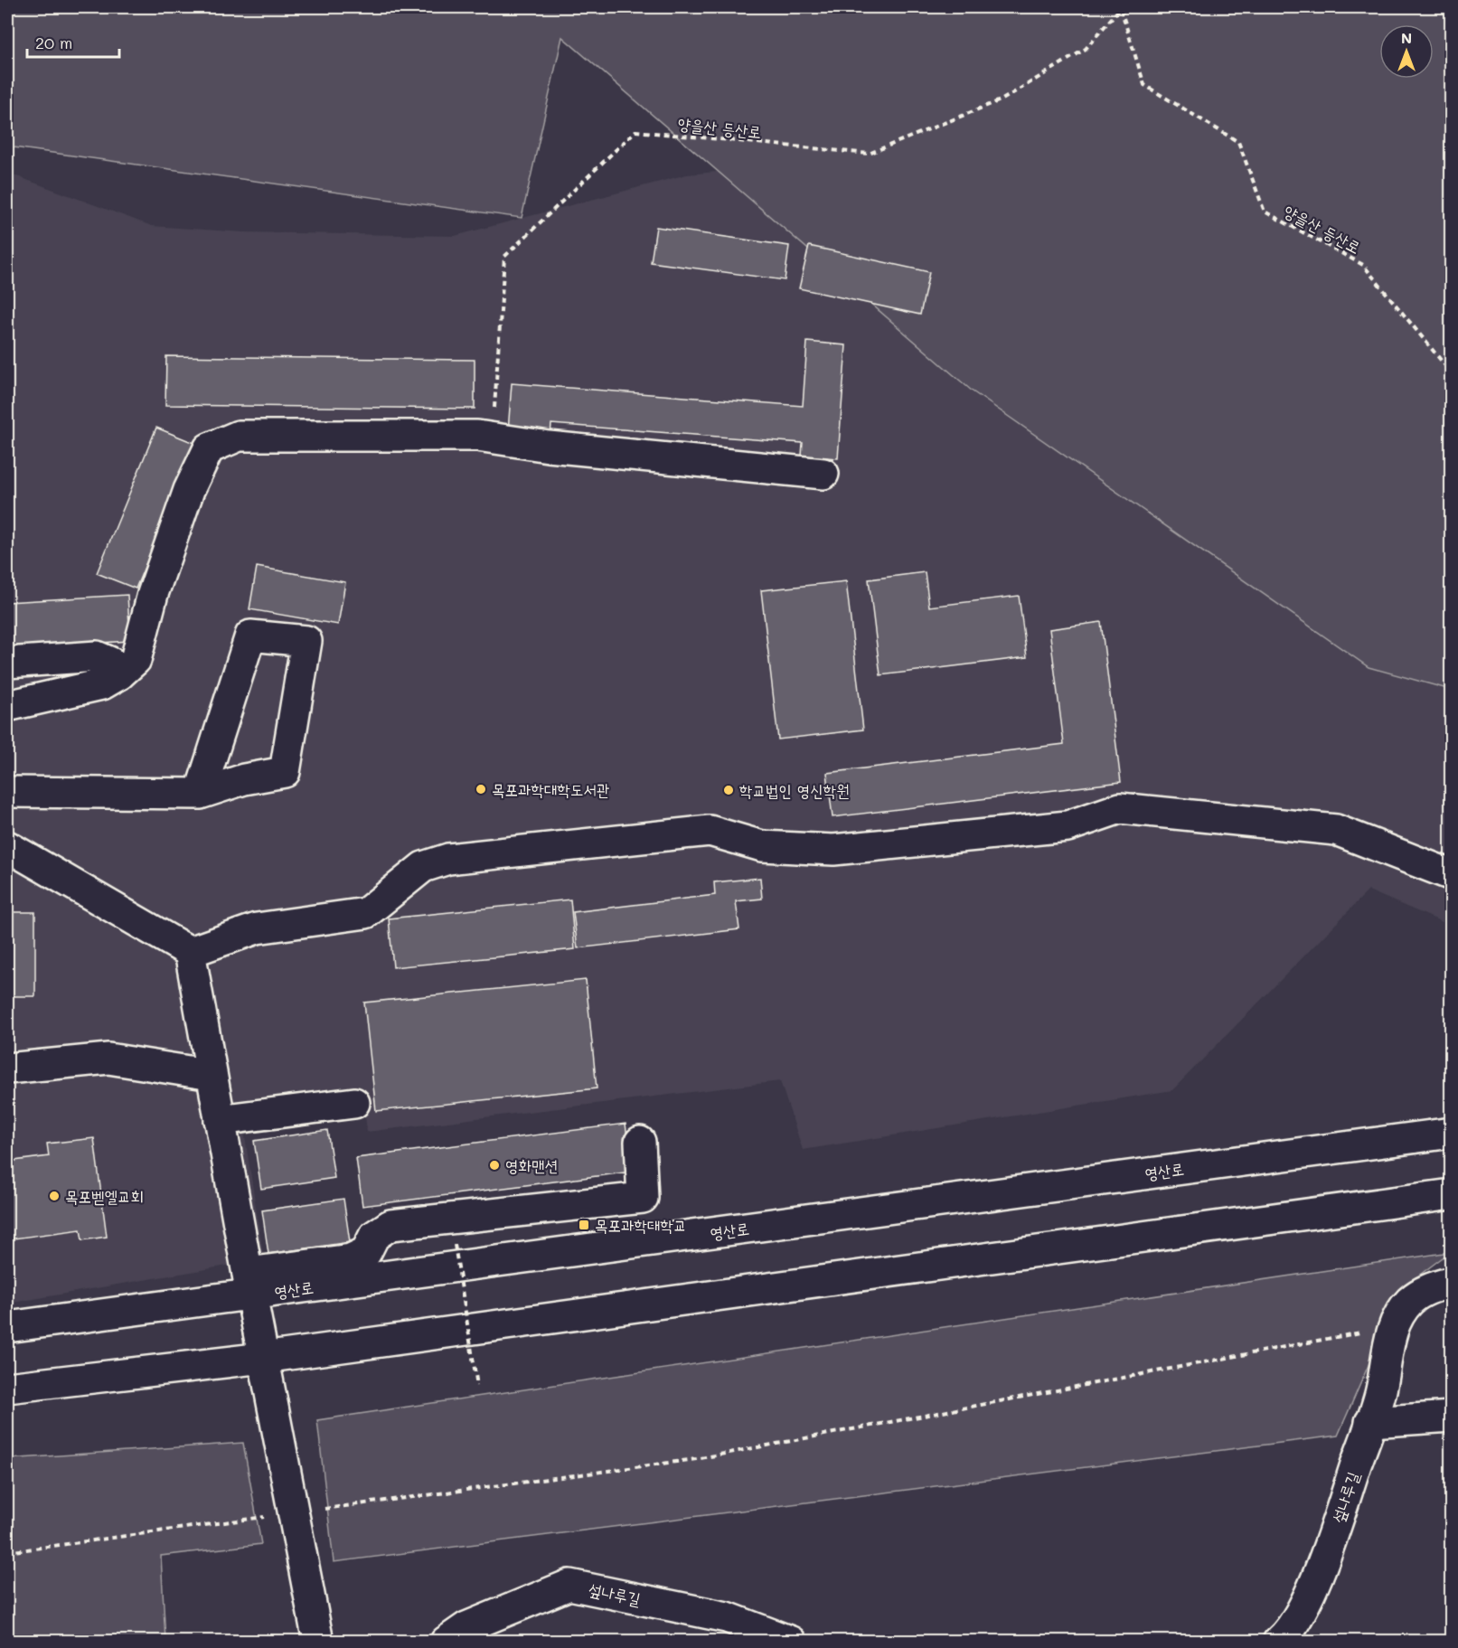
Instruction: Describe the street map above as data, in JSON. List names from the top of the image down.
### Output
{
  "streets": {
    "street": ["영산로", "섶나루길"],
    "path": ["양을산 등산로"]
  },
  "places": {
    "other": [
      "목포과학대학도서관",
      "학교법인 영신학원",
      "영화맨션",
      "목포벧엘교회"
    ],
    "transit": ["목포과학대학교"]
  },
  "scale_bar": "20 m",
  "north": "top"
}
